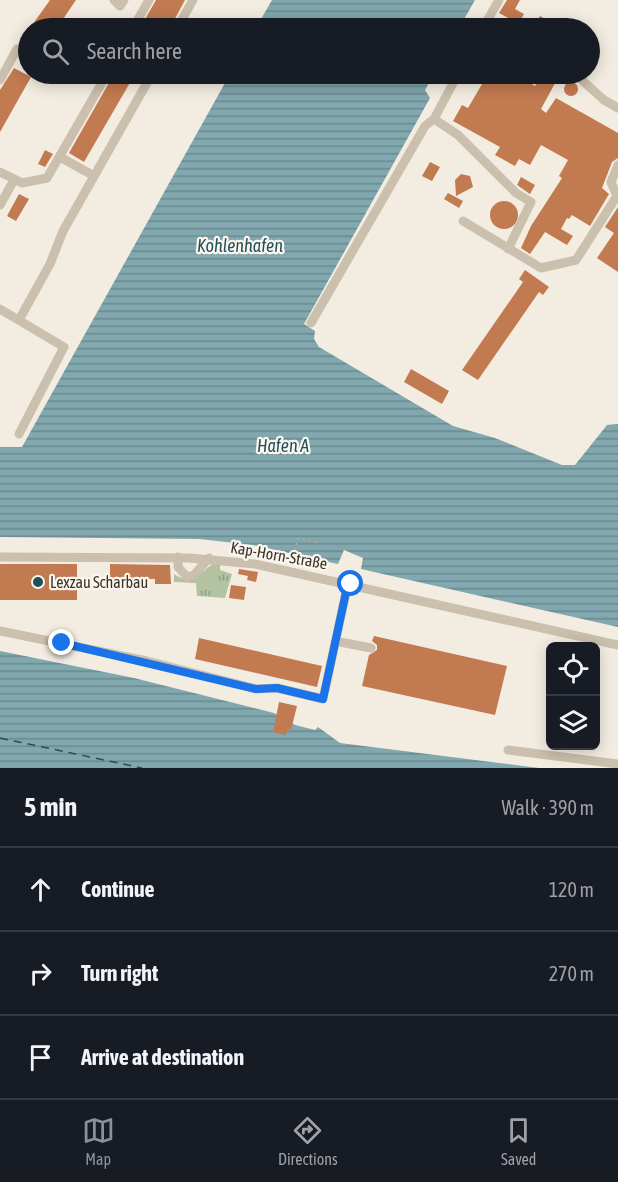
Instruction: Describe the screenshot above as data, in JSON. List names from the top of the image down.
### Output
{
  "streets": {
    "street": ["Kap-Horn-Straße"]
  },
  "water": ["Kohlenhafen", "Hafen A"],
  "places": ["Lexzau Scharbau"],
  "page": {
    "search": "Search here",
    "heading": ["5 min", "Walk · 390 m"],
    "list": [
      ["Continue", "120 m"],
      ["Turn right", "270 m"],
      "Arrive at destination"
    ],
    "nav": ["Map", "Directions", "Saved"]
  }
}
